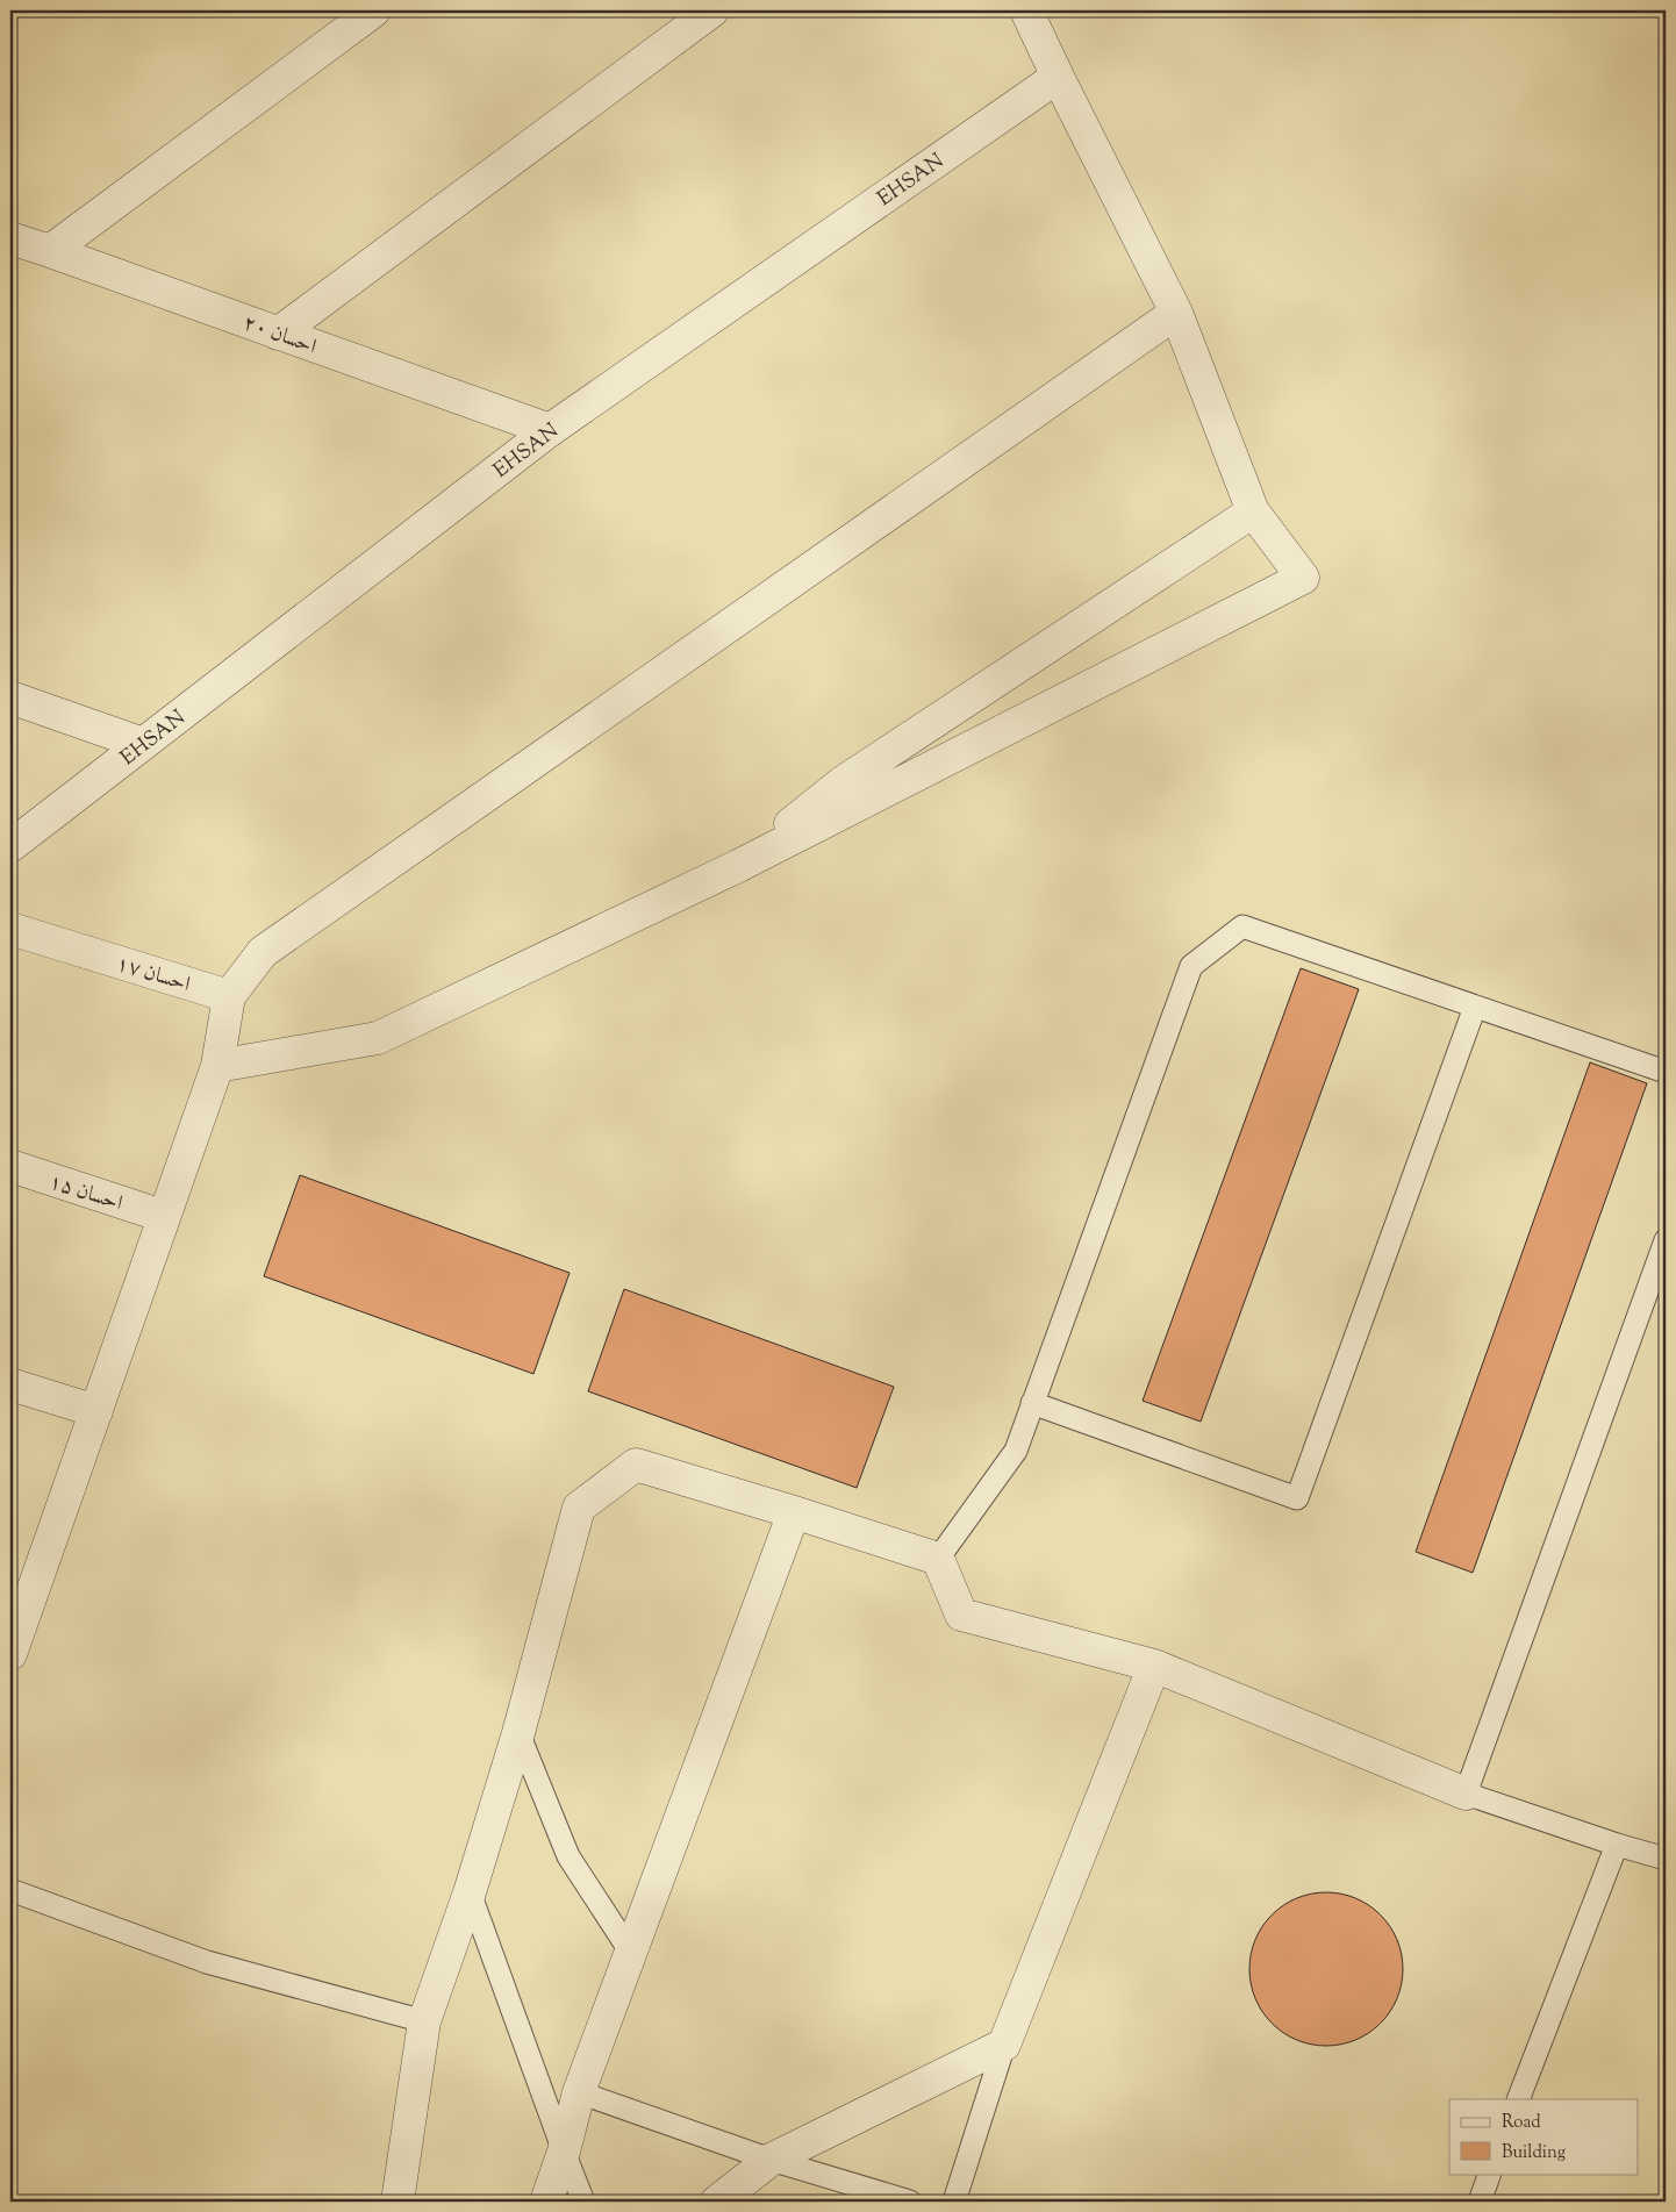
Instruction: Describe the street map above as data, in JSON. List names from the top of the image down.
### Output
{
  "streets": {
    "street": [
      "EHSAN",
      "احسان ۲۰",
      "احسان ۱۷",
      "احسان ۱۵"
    ]
  },
  "crossings": [
    ["EHSAN", "احسان ۲۰"]
  ],
  "legend": ["Road", "Building"]
}
